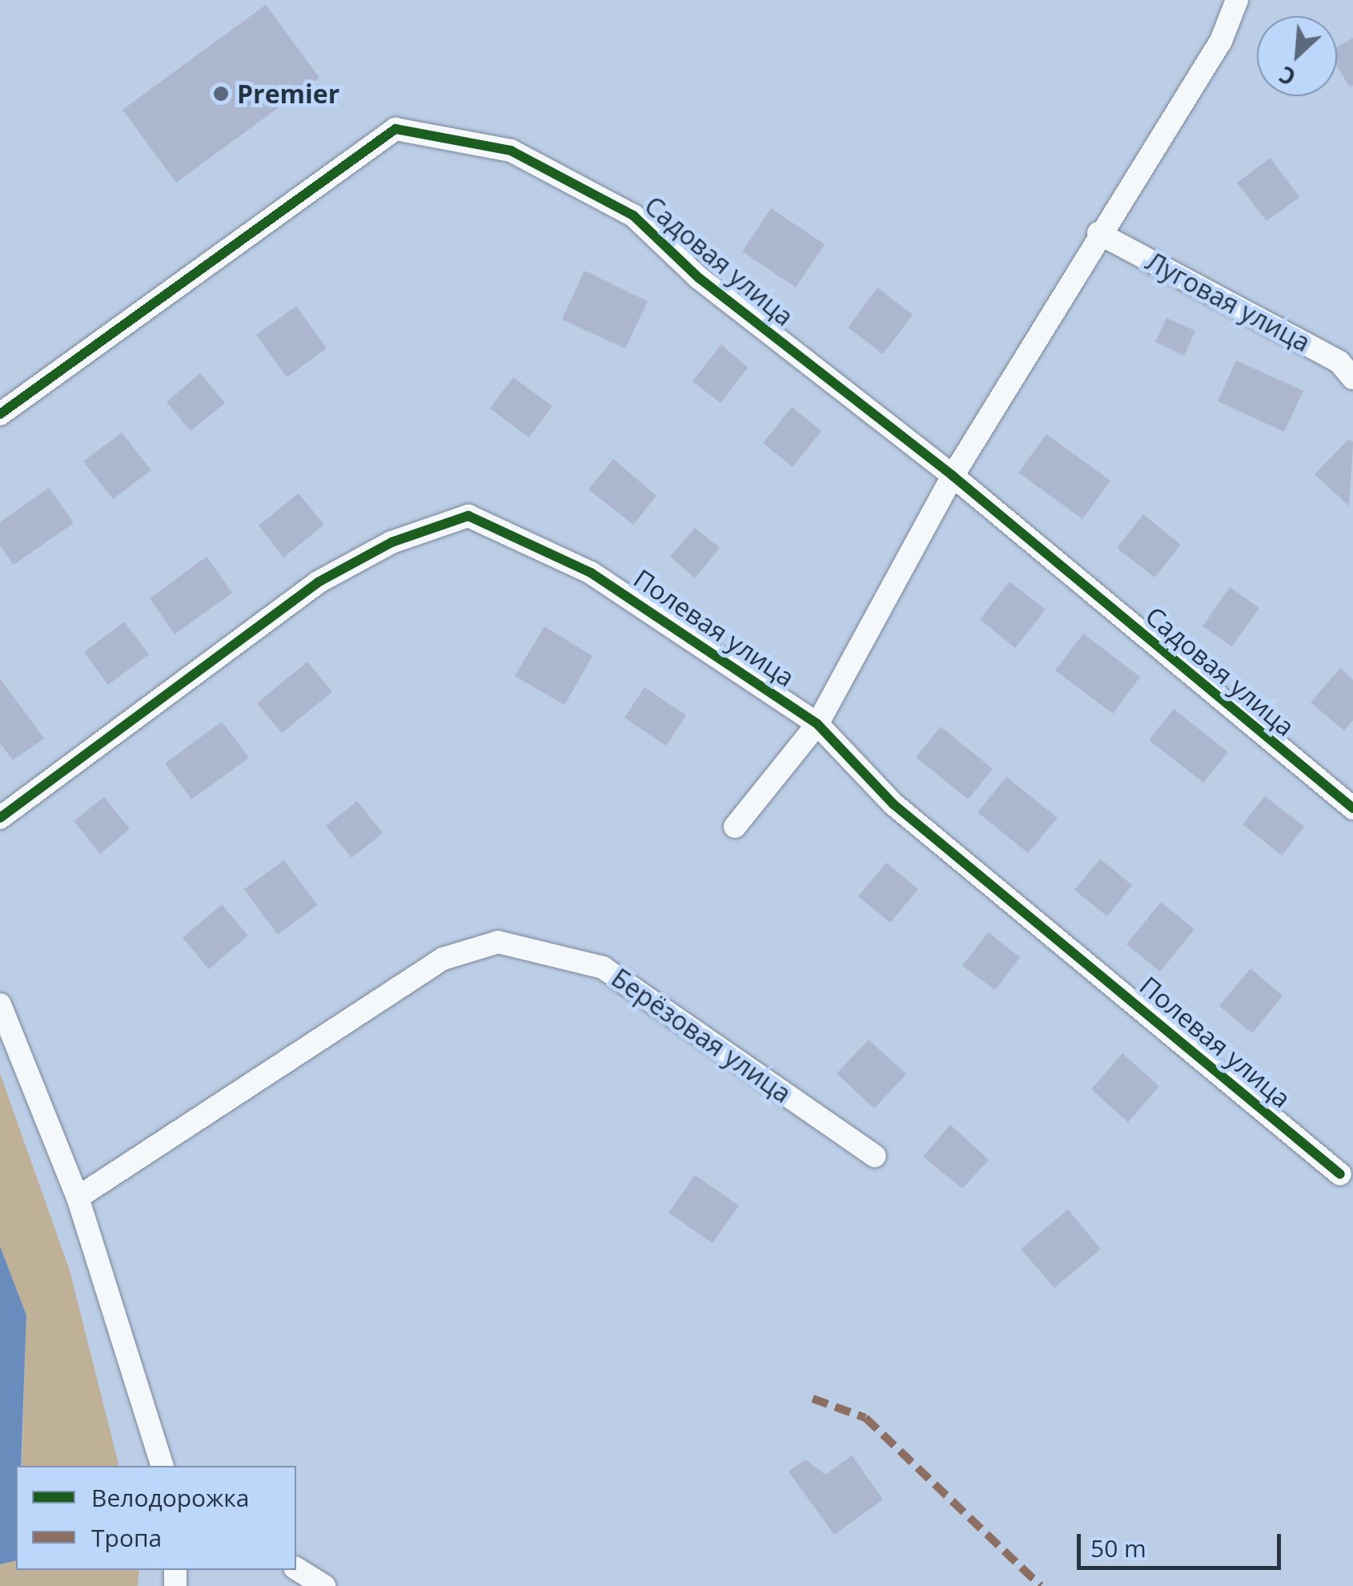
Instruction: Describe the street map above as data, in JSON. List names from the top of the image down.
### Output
{
  "streets": {
    "street": [
      "Садовая улица",
      "Луговая улица",
      "Полевая улица",
      "Берёзовая улица"
    ]
  },
  "places": ["Premier"],
  "legend": ["Велодорожка", "Тропа"],
  "scale_bar": "50 m",
  "north": "bottom left"
}
